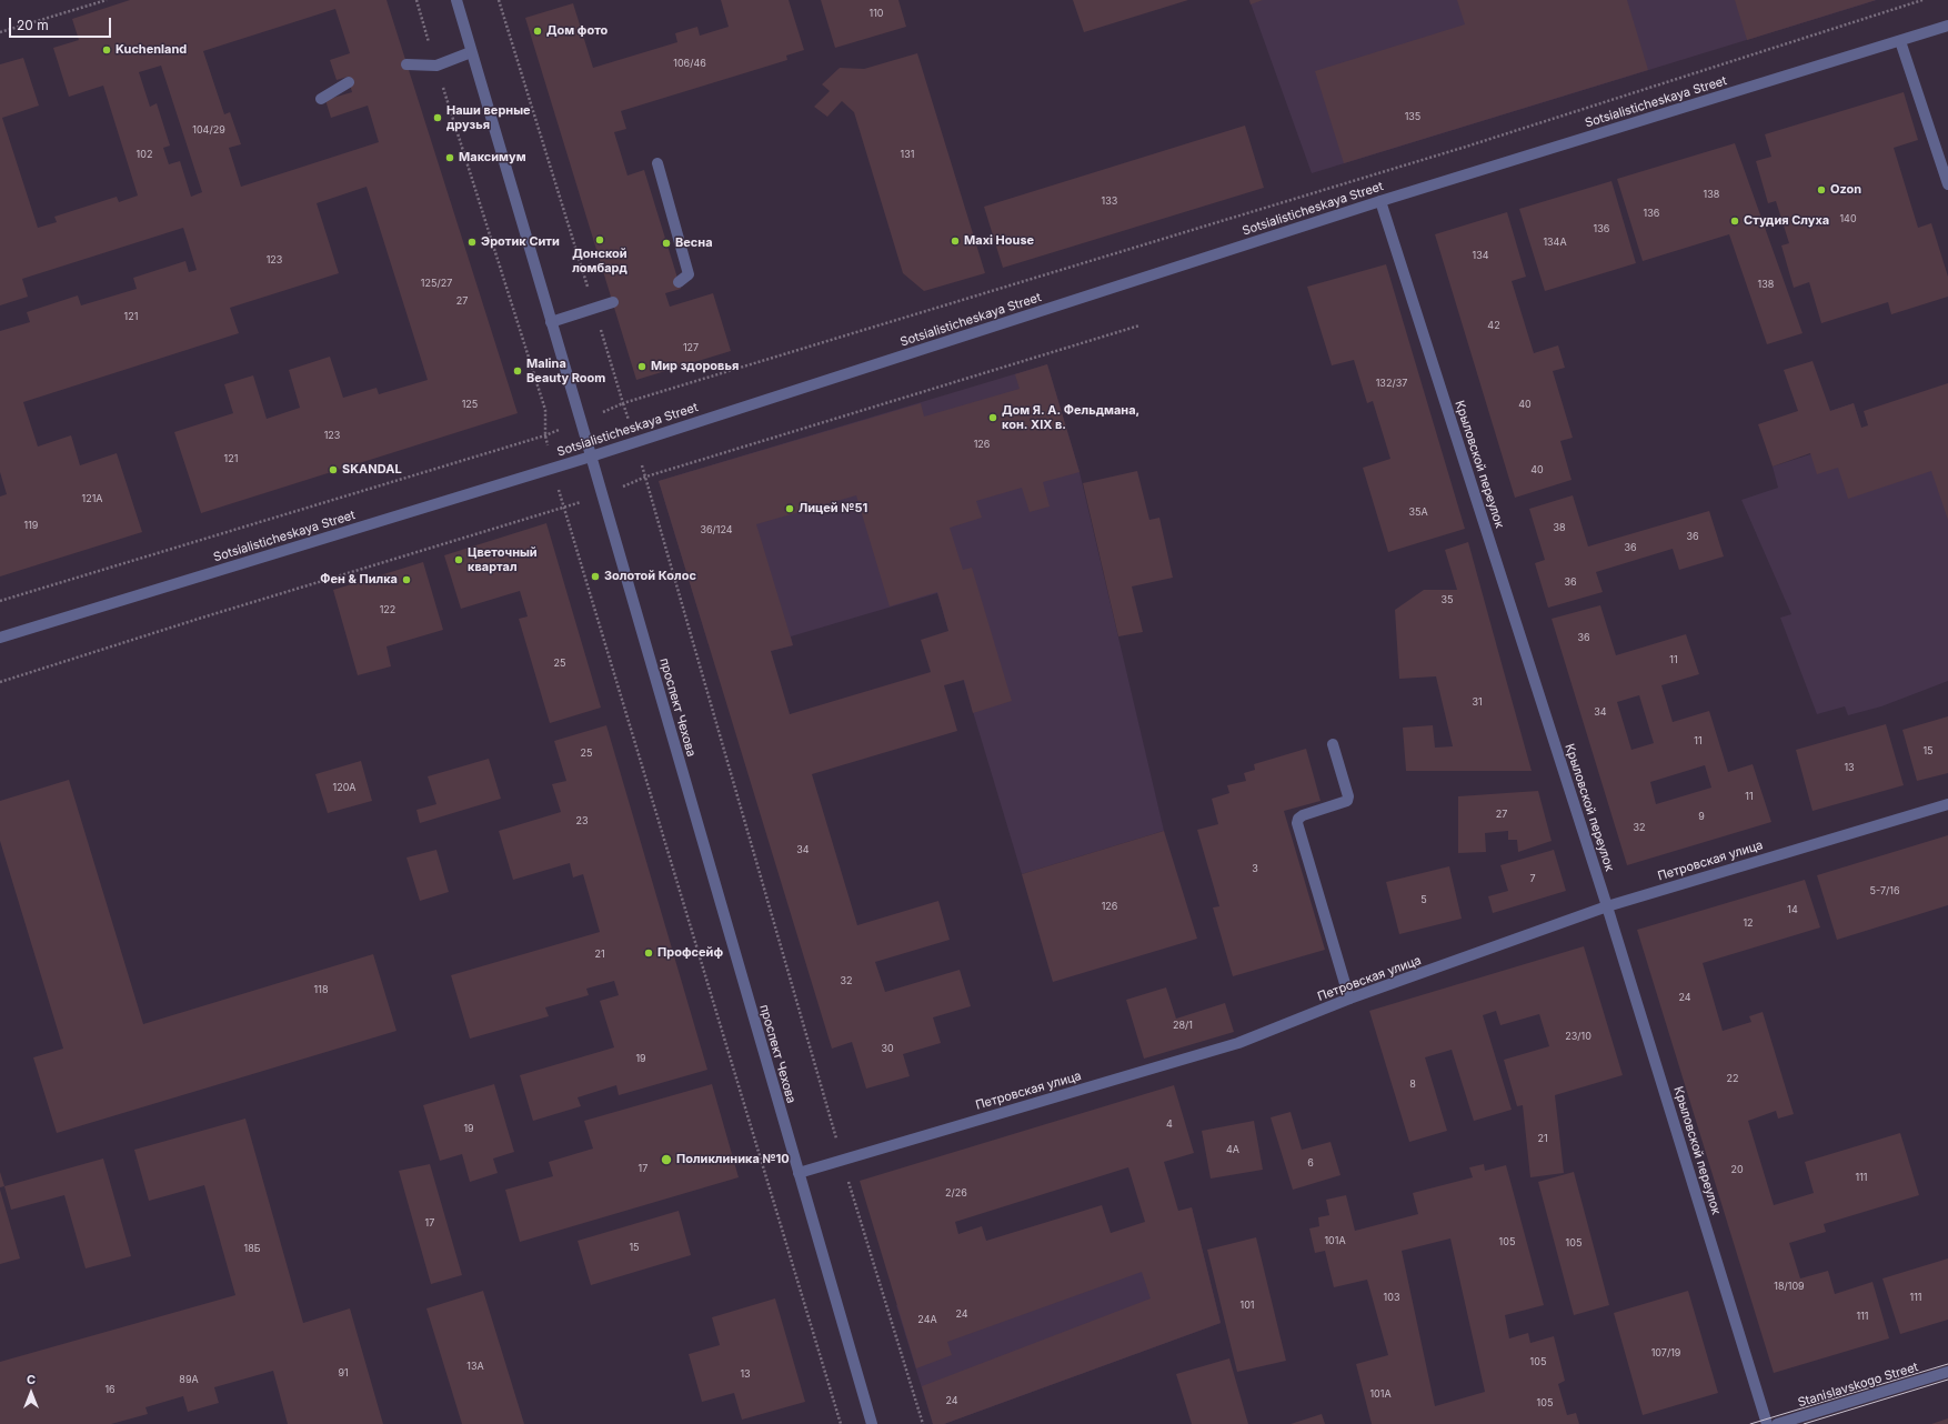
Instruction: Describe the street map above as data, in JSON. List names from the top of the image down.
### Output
{
  "streets": {
    "street": [
      "Sotsialisticheskaya Street",
      "Крыловской переулок",
      "проспект Чехова",
      "Петровская улица",
      "Stanislavskogo Street"
    ]
  },
  "crossings": [
    ["Sotsialisticheskaya Street", "Крыловской переулок"],
    ["Sotsialisticheskaya Street", "проспект Чехова"],
    ["Крыловской переулок", "Петровская улица"],
    ["проспект Чехова", "Петровская улица"]
  ],
  "places": [
    "Дом фото",
    "Kuchenland",
    "Наши верные друзья",
    "Максимум",
    "Ozon",
    "Студия Слуха",
    "Донской ломбард",
    "Maxi House",
    "Эротик Сити",
    "Весна",
    "Мир здоровья",
    "Malina Beauty Room",
    "Дом Я. А. Фельдмана, кон. ХIХ в.",
    "SKANDAL",
    "Лицей №51",
    "Цветочный квартал",
    "Золотой Колос",
    "Фен & Пилка",
    "Профсейф",
    "Поликлиника №10"
  ],
  "house_numbers": [
    "110",
    "106/46",
    "135",
    "104/29",
    "102",
    "131",
    "138",
    "133",
    "136",
    "140",
    "136",
    "134А",
    "134",
    "123",
    "125/27",
    "138",
    "27",
    "121",
    "42",
    "127",
    "132/37",
    "125",
    "40",
    "123",
    "126",
    "121",
    "40",
    "121А",
    "35А",
    "119",
    "38",
    "36/124",
    "36",
    "36",
    "36",
    "35",
    "122",
    "36",
    "11",
    "25",
    "31",
    "34",
    "11",
    "15",
    "25",
    "13",
    "120А",
    "11",
    "27",
    "9",
    "23",
    "32",
    "34",
    "3",
    "7",
    "5-7/16",
    "5",
    "126",
    "14",
    "12",
    "21",
    "32",
    "118",
    "24",
    "28/1",
    "23/10",
    "30",
    "19",
    "22",
    "8",
    "4",
    "19",
    "21",
    "4А",
    "6",
    "17",
    "20",
    "111",
    "2/26",
    "17",
    "101А",
    "105",
    "105",
    "15",
    "18Б",
    "18/109",
    "103",
    "111",
    "101",
    "24",
    "111",
    "24А",
    "107/19",
    "105",
    "13А",
    "91",
    "13",
    "89А",
    "16",
    "101А",
    "24",
    "105"
  ],
  "scale_bar": "20 m",
  "north": "top"
}
